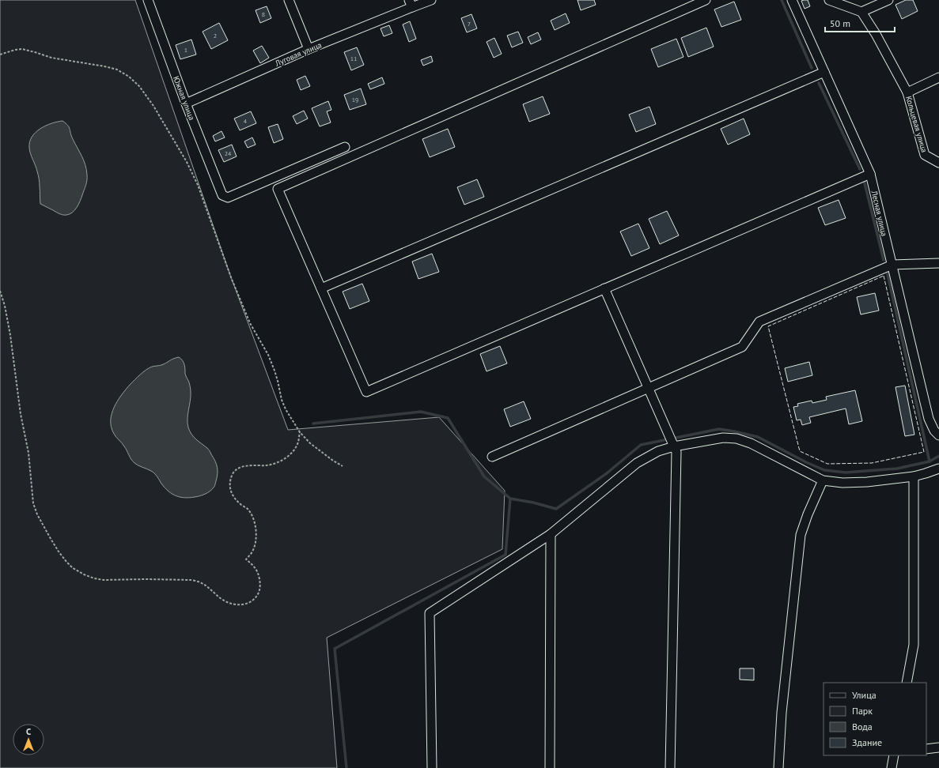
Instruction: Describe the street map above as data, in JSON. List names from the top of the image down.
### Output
{
  "streets": {
    "street": [
      "Луговая улица",
      "Южная улица",
      "Кольцевая улица",
      "Лесная улица"
    ]
  },
  "crossings": [
    ["Луговая улица", "Южная улица"]
  ],
  "house_numbers": [
    "8",
    "7",
    "2",
    "1",
    "11",
    "19",
    "4",
    "24"
  ],
  "legend": [
    "Улица",
    "Парк",
    "Вода",
    "Здание"
  ],
  "scale_bar": "50 m",
  "north": "top"
}
